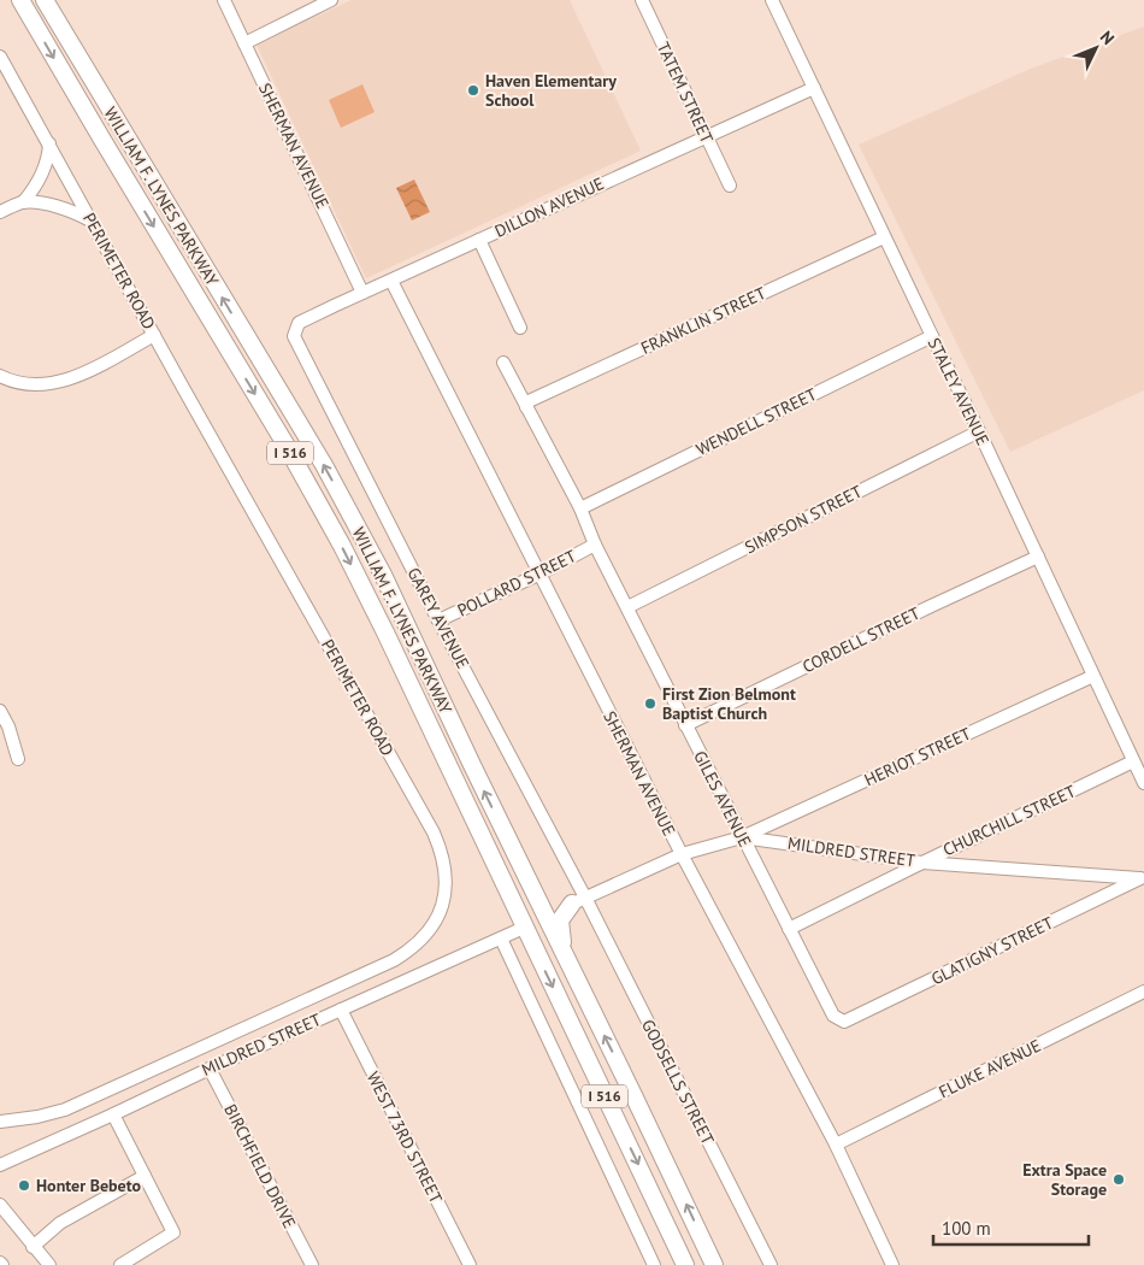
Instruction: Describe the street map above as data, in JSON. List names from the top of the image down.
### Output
{
  "streets": {
    "highway": ["WILLIAM F. LYNES PARKWAY", "I 516"],
    "street": [
      "TATEM STREET",
      "SHERMAN AVENUE",
      "DILLON AVENUE",
      "PERIMETER ROAD",
      "FRANKLIN STREET",
      "STALEY AVENUE",
      "WENDELL STREET",
      "SIMPSON STREET",
      "POLLARD STREET",
      "GAREY AVENUE",
      "CORDELL STREET",
      "HERIOT STREET",
      "GILES AVENUE",
      "CHURCHILL STREET",
      "MILDRED STREET",
      "GLATIGNY STREET",
      "FLUKE AVENUE",
      "GODSELLS STREET",
      "WEST 73RD STREET",
      "BIRCHFIELD DRIVE"
    ]
  },
  "crossings": [
    ["TATEM STREET", "DILLON AVENUE"],
    ["SHERMAN AVENUE", "DILLON AVENUE"],
    ["SHERMAN AVENUE", "POLLARD STREET"],
    ["SHERMAN AVENUE", "MILDRED STREET"],
    ["SHERMAN AVENUE", "FLUKE AVENUE"],
    ["WILLIAM F. LYNES PARKWAY", "MILDRED STREET"],
    ["DILLON AVENUE", "STALEY AVENUE"],
    ["DILLON AVENUE", "GAREY AVENUE"],
    ["FRANKLIN STREET", "STALEY AVENUE"],
    ["FRANKLIN STREET", "GILES AVENUE"],
    ["STALEY AVENUE", "WENDELL STREET"],
    ["STALEY AVENUE", "SIMPSON STREET"],
    ["STALEY AVENUE", "CORDELL STREET"],
    ["STALEY AVENUE", "HERIOT STREET"],
    ["STALEY AVENUE", "CHURCHILL STREET"],
    ["WENDELL STREET", "GILES AVENUE"],
    ["SIMPSON STREET", "GILES AVENUE"],
    ["POLLARD STREET", "GAREY AVENUE"],
    ["POLLARD STREET", "GILES AVENUE"],
    ["GAREY AVENUE", "MILDRED STREET"],
    ["GAREY AVENUE", "GODSELLS STREET"],
    ["CORDELL STREET", "GILES AVENUE"],
    ["HERIOT STREET", "GILES AVENUE"],
    ["HERIOT STREET", "MILDRED STREET"],
    ["GILES AVENUE", "CHURCHILL STREET"],
    ["GILES AVENUE", "MILDRED STREET"],
    ["GILES AVENUE", "GLATIGNY STREET"],
    ["CHURCHILL STREET", "MILDRED STREET"],
    ["MILDRED STREET", "GLATIGNY STREET"],
    ["MILDRED STREET", "GODSELLS STREET"],
    ["MILDRED STREET", "WEST 73RD STREET"],
    ["MILDRED STREET", "BIRCHFIELD DRIVE"]
  ],
  "places": [
    "Haven Elementary School",
    "First Zion Belmont Baptist Church",
    "Extra Space Storage",
    "Honter Bebeto"
  ],
  "scale_bar": "100 m",
  "north": "top right"
}
